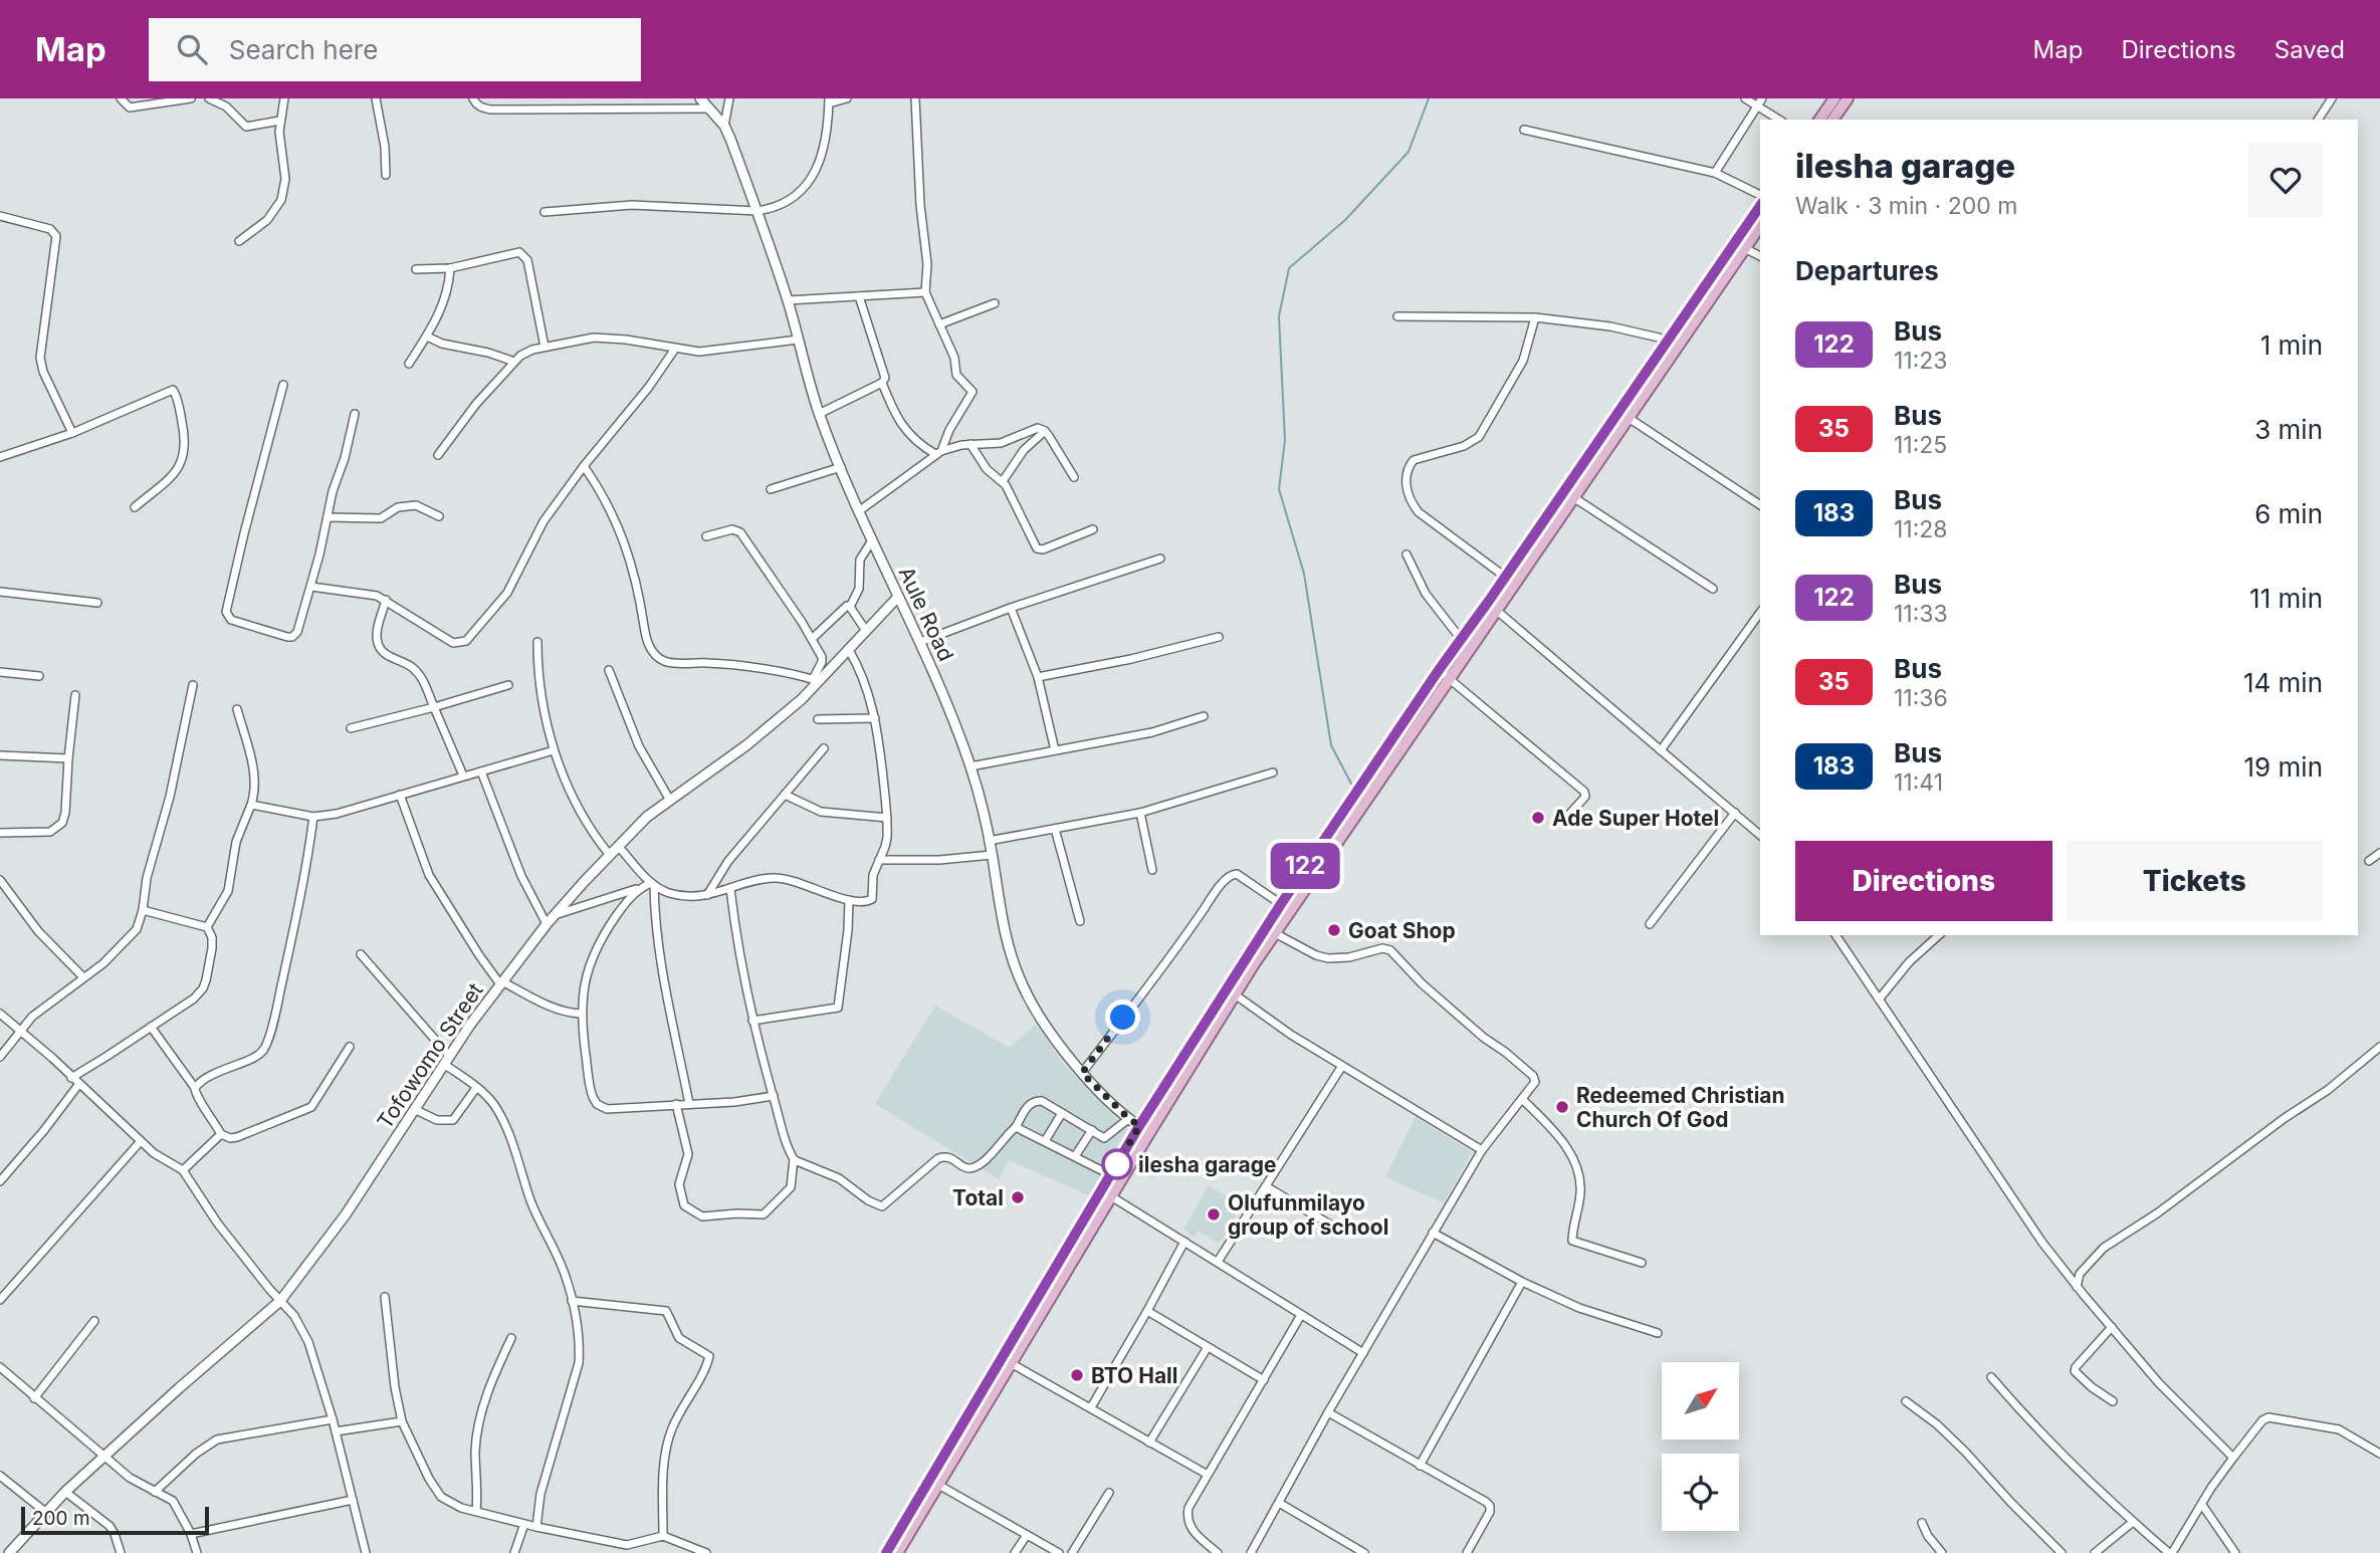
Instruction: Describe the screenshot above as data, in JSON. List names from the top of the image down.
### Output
{
  "streets": {
    "street": ["Aule Road", "Tofowomo Street"]
  },
  "crossings": [
    ["Aule Road", "Tofowomo Street"]
  ],
  "places": [
    "Ade Super Hotel",
    "Goat Shop",
    "Redeemed Christian Church Of God",
    "ilesha garage",
    "Total",
    "Olufunmilayo group of school",
    "BTO Hall"
  ],
  "lines": ["bus line 122"],
  "scale_bar": "200 m",
  "north": "top right",
  "page": {
    "header": "Map",
    "search": "Search here",
    "nav": ["Map", "Directions", "Saved"],
    "on_map": "122",
    "heading": [
      ["ilesha garage", "Walk · 3 min · 200 m"],
      "Departures"
    ],
    "list": [
      {
        "mark": "122",
        "name": "Bus",
        "note": "11:23",
        "value": "1 min"
      },
      {
        "mark": "35",
        "name": "Bus",
        "note": "11:25",
        "value": "3 min"
      },
      {
        "mark": "183",
        "name": "Bus",
        "note": "11:28",
        "value": "6 min"
      },
      {
        "mark": "122",
        "name": "Bus",
        "note": "11:33",
        "value": "11 min"
      },
      {
        "mark": "35",
        "name": "Bus",
        "note": "11:36",
        "value": "14 min"
      },
      {
        "mark": "183",
        "name": "Bus",
        "note": "11:41",
        "value": "19 min"
      }
    ],
    "buttons": ["Directions", "Tickets"],
    "scale": "200 m"
  }
}
